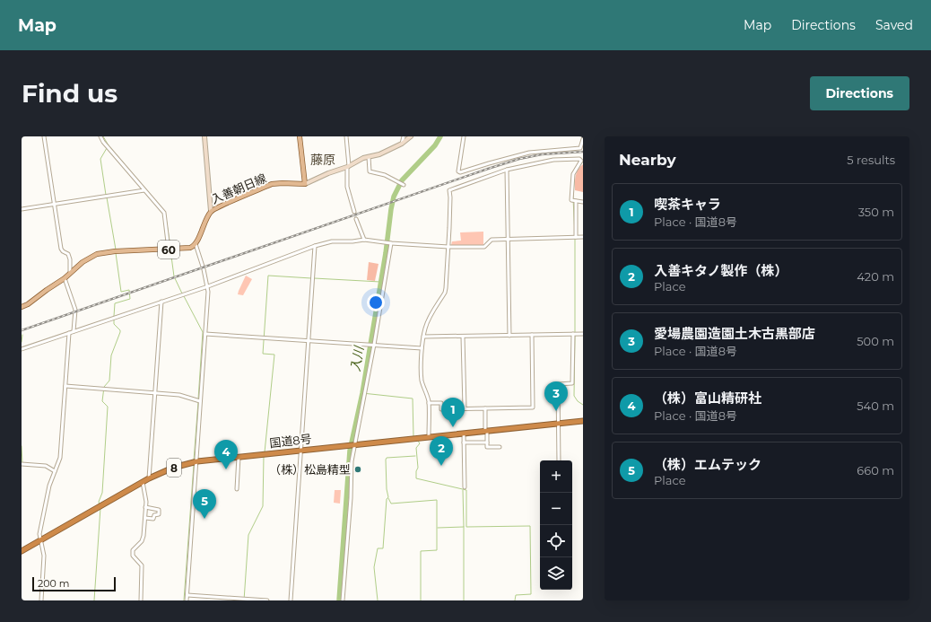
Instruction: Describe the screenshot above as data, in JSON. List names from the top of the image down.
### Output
{
  "streets": {
    "highway": ["国道8号", "8"],
    "main road": ["入善朝日線", "60"]
  },
  "crossings": [
    ["入善朝日線", "60"]
  ],
  "districts": ["藤原"],
  "water": ["入川"],
  "places": ["（株）松島精型"],
  "scale_bar": "200 m",
  "page": {
    "header": "Map",
    "nav": ["Map", "Directions", "Saved"],
    "buttons": "Directions",
    "title": "Find us",
    "heading": ["Nearby", "5 results"],
    "list": [
      {
        "mark": "1",
        "name": "喫茶キャラ",
        "note": "Place · 国道8号",
        "value": "350 m"
      },
      {
        "mark": "2",
        "name": "入善キタノ製作（株）",
        "note": "Place",
        "value": "420 m"
      },
      {
        "mark": "3",
        "name": "愛場農園造園土木古黒部店",
        "note": "Place · 国道8号",
        "value": "500 m"
      },
      {
        "mark": "4",
        "name": "（株）富山精研社",
        "note": "Place · 国道8号",
        "value": "540 m"
      },
      {
        "mark": "5",
        "name": "（株）エムテック",
        "note": "Place",
        "value": "660 m"
      }
    ],
    "pins": [
      "3",
      "1",
      "2",
      "4",
      "5"
    ],
    "map_buttons": ["+", "−"],
    "scale": "200 m"
  }
}
